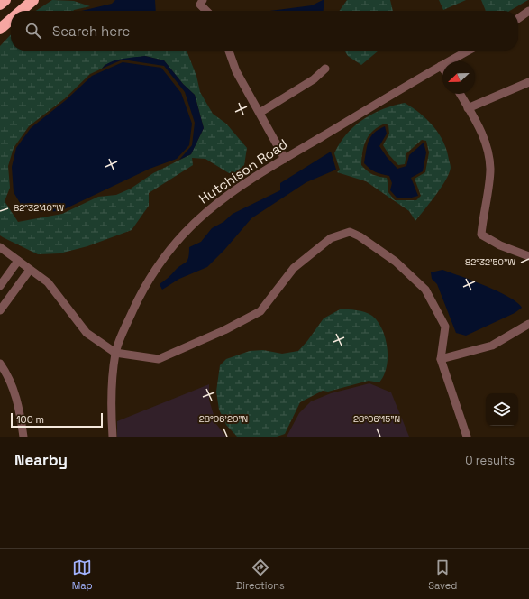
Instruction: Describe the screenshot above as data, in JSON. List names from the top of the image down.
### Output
{
  "streets": {
    "street": ["Hutchison Road"]
  },
  "scale_bar": "100 m",
  "north": "bottom left",
  "page": {
    "search": "Search here",
    "scale": "100 m",
    "heading": ["Nearby", "0 results"],
    "nav": ["Map", "Directions", "Saved"]
  },
  "coordinates": [
    "82°32'40\"W",
    "82°32'50\"W",
    "28°06'20\"N",
    "28°06'15\"N"
  ]
}
